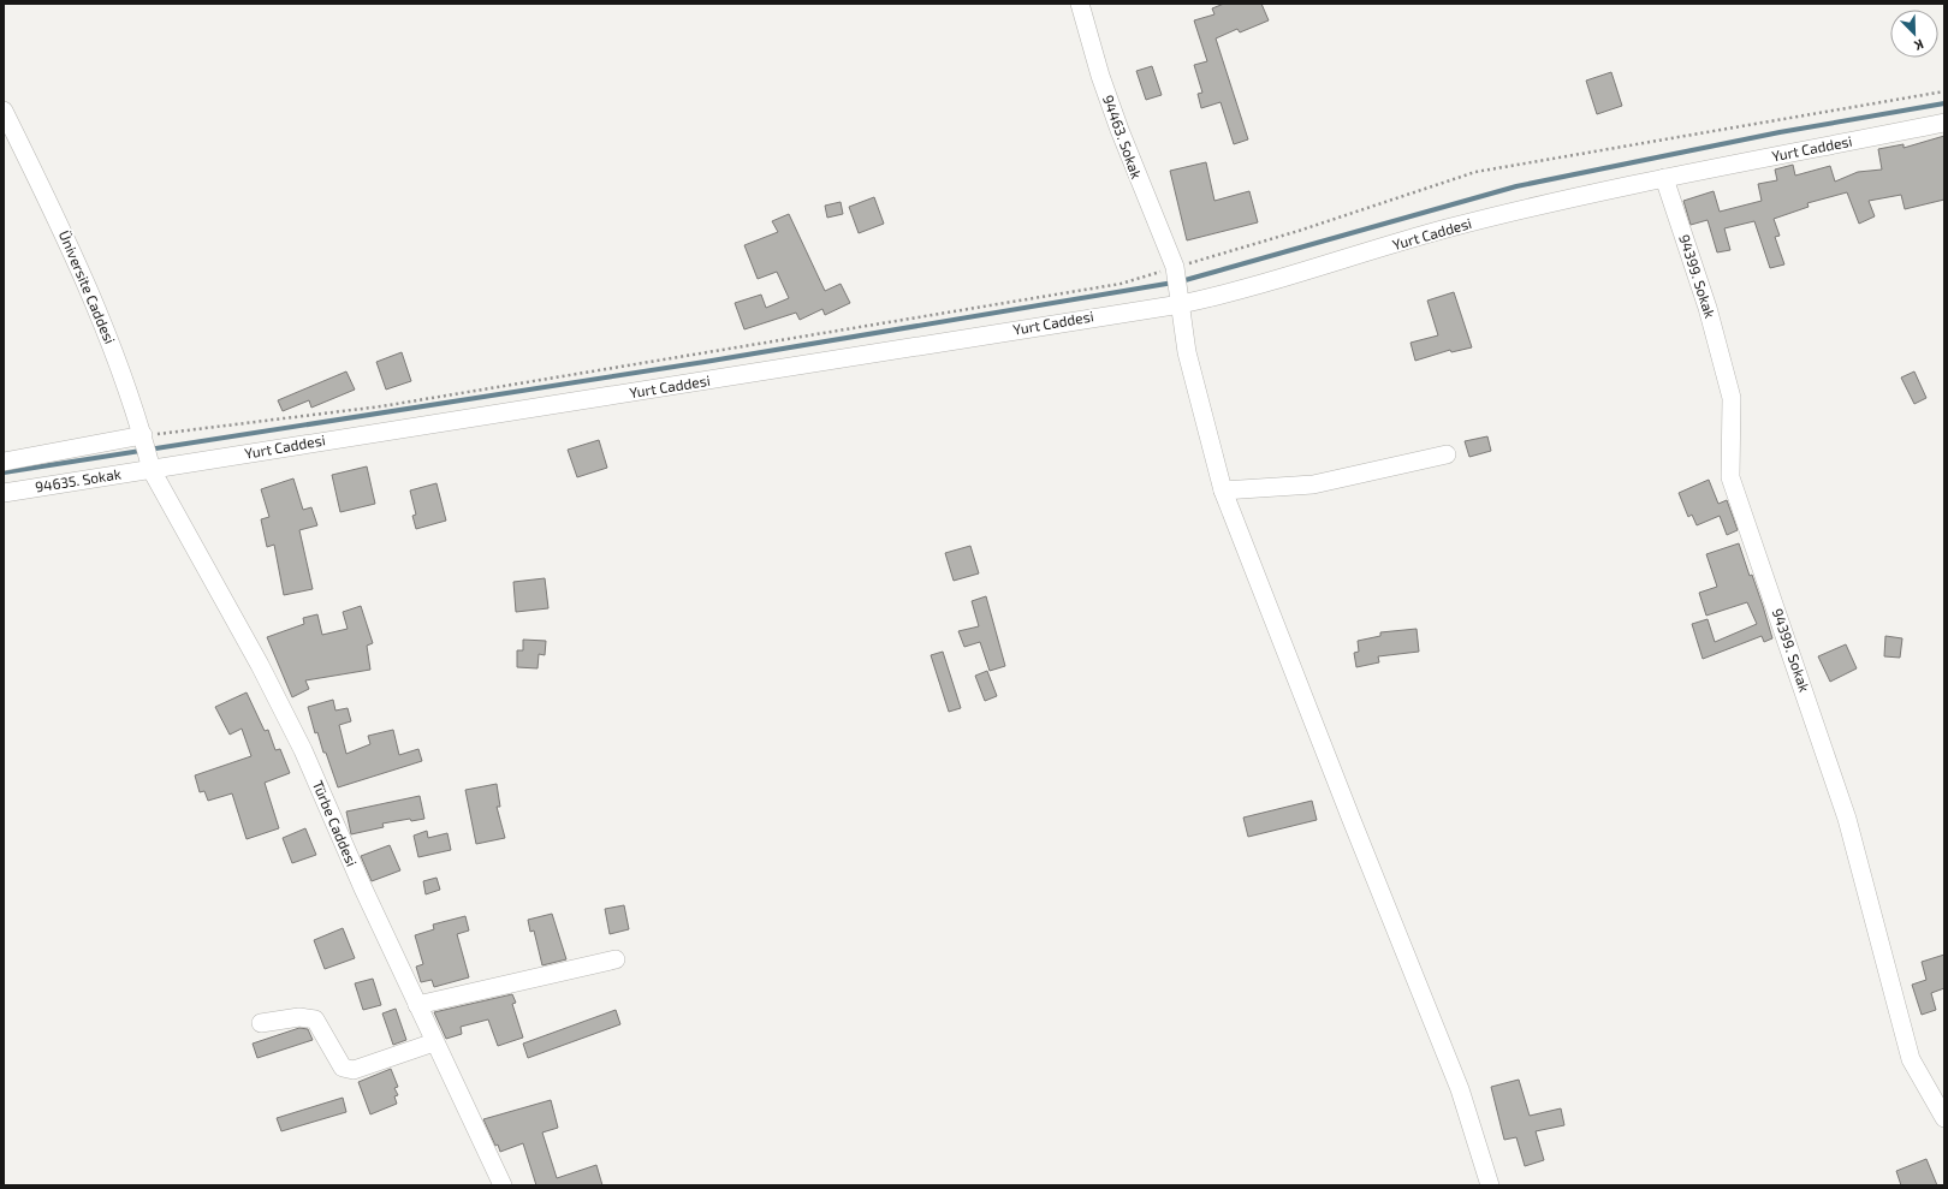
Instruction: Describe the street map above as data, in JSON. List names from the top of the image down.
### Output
{
  "streets": {
    "street": [
      "94463. Sokak",
      "Yurt Caddesi",
      "94399. Sokak",
      "Üniversite Caddesi",
      "94635. Sokak",
      "Türbe Caddesi"
    ]
  },
  "crossings": [
    ["94463. Sokak", "Yurt Caddesi"],
    ["Yurt Caddesi", "94399. Sokak"],
    ["Yurt Caddesi", "Üniversite Caddesi"],
    ["Yurt Caddesi", "94635. Sokak"],
    ["Yurt Caddesi", "Türbe Caddesi"],
    ["Üniversite Caddesi", "94635. Sokak"],
    ["Üniversite Caddesi", "Türbe Caddesi"],
    ["94635. Sokak", "Türbe Caddesi"]
  ],
  "north": "bottom right"
}
